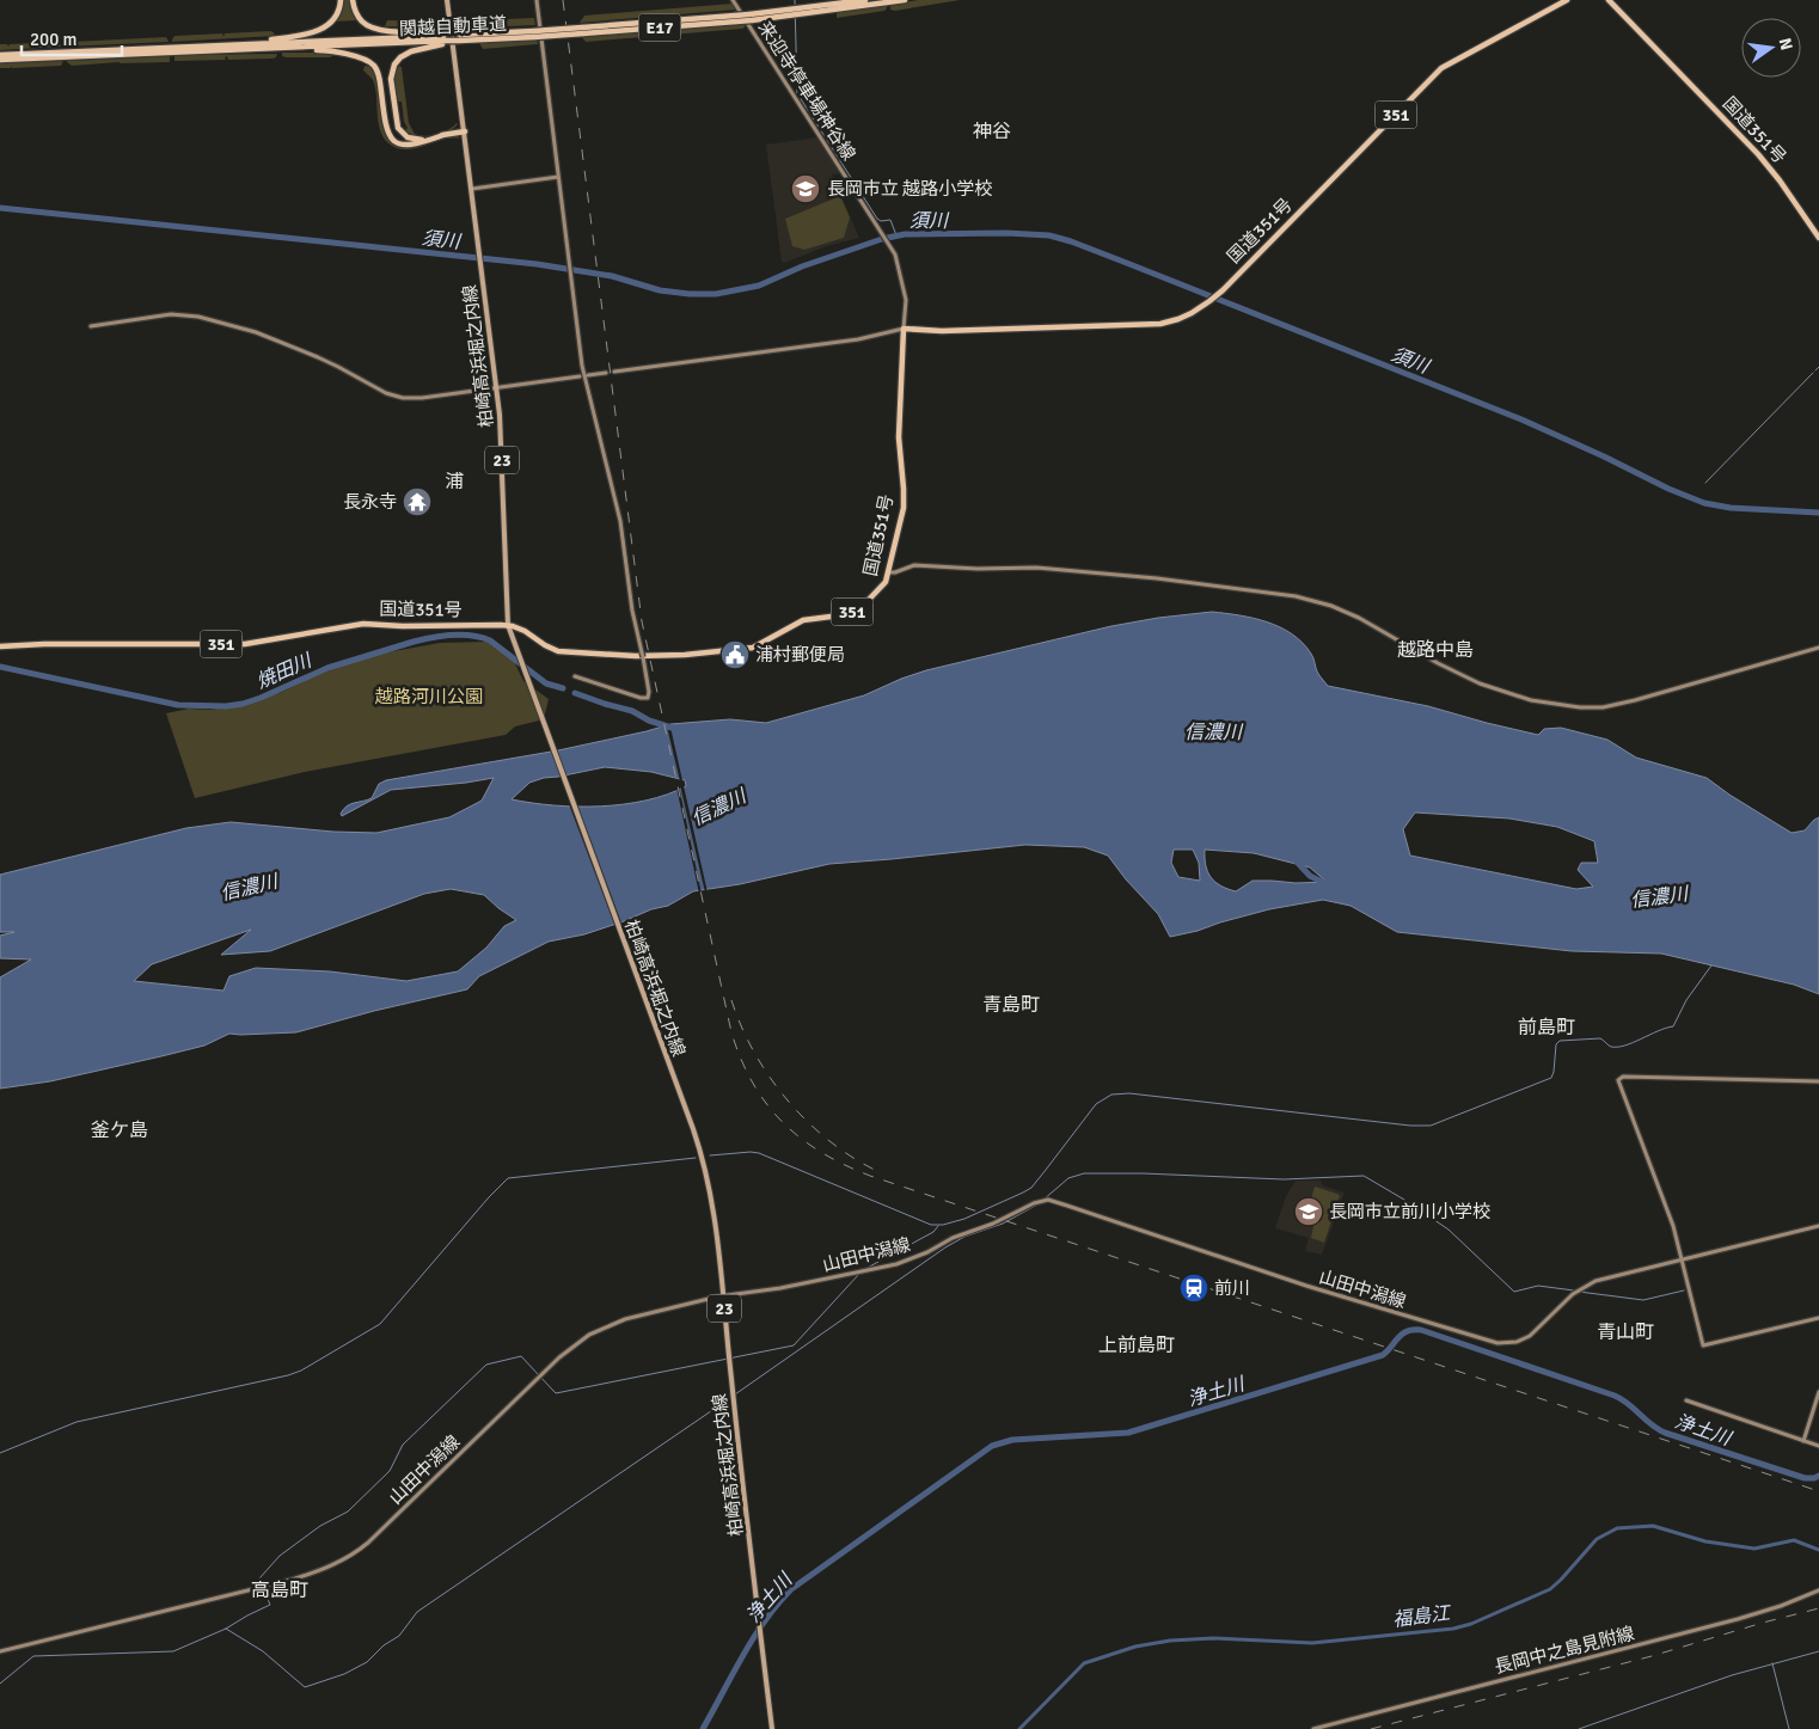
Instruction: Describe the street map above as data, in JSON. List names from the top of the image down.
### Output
{
  "streets": {
    "highway": [
      "関越自動車道",
      "E17",
      "351",
      "国道351号"
    ],
    "main road": ["柏崎高浜堀之内線", "23"],
    "street": ["来迎寺停車場神谷線", "山田中潟線", "長岡中之島見附線"]
  },
  "crossings": [
    ["来迎寺停車場神谷線", "国道351号"],
    ["国道351号", "柏崎高浜堀之内線"],
    ["柏崎高浜堀之内線", "23"],
    ["柏崎高浜堀之内線", "山田中潟線"]
  ],
  "districts": [
    "神谷",
    "浦",
    "越路中島",
    "青島町",
    "前島町",
    "釜ケ島",
    "青山町",
    "上前島町",
    "高島町"
  ],
  "water": [
    "須川",
    "焼田川",
    "信濃川",
    "浄土川",
    "福島江"
  ],
  "parks": ["越路河川公園"],
  "places": {
    "school or university": ["長岡市立 越路小学校", "長岡市立前川小学校"],
    "temple": ["長永寺"],
    "public building": ["浦村郵便局"],
    "station": ["前川"]
  },
  "scale_bar": "200 m",
  "north": "right"
}
